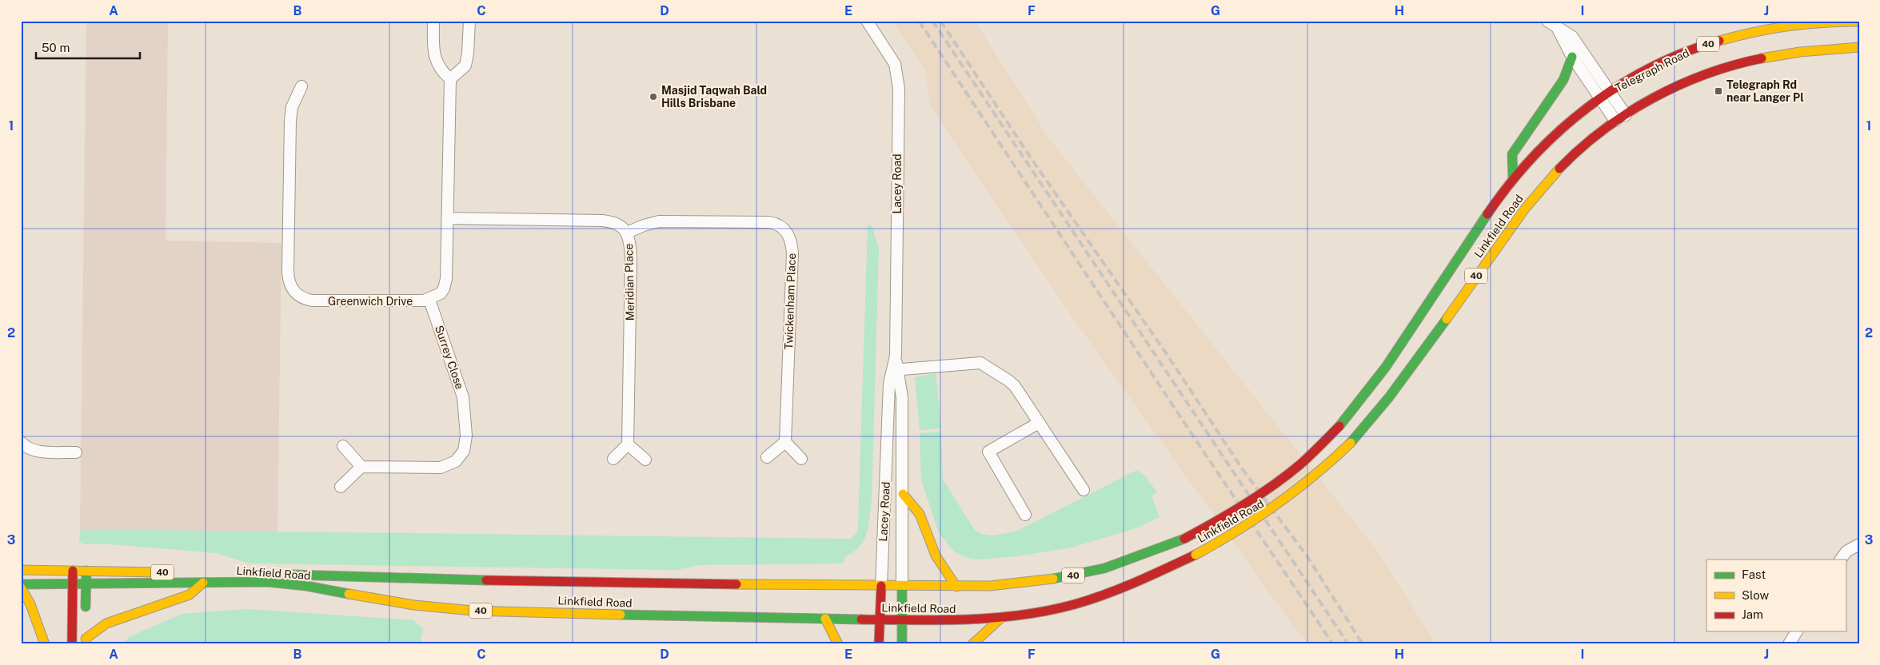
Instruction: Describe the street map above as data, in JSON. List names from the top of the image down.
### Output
{
  "streets": {
    "main road": [
      "40",
      "Telegraph Road",
      "Lacey Road",
      "Linkfield Road"
    ],
    "street": [
      "Meridian Place",
      "Greenwich Drive",
      "Twickenham Place",
      "Surrey Close"
    ]
  },
  "crossings": [
    ["40", "Telegraph Road"],
    ["40", "Linkfield Road"],
    ["Telegraph Road", "Linkfield Road"],
    ["Lacey Road", "Linkfield Road"],
    ["Meridian Place", "Twickenham Place"],
    ["Greenwich Drive", "Surrey Close"]
  ],
  "places": {
    "transit": ["Telegraph Rd near Langer Pl"],
    "other": ["Masjid Taqwah Bald Hills Brisbane"]
  },
  "legend": ["Fast", "Slow", "Jam"],
  "scale_bar": "50 m",
  "grid": {
    "columns": [
      "A",
      "B",
      "C",
      "D",
      "E",
      "F",
      "G",
      "H",
      "I",
      "J"
    ],
    "rows": ["1", "2", "3"]
  }
}
